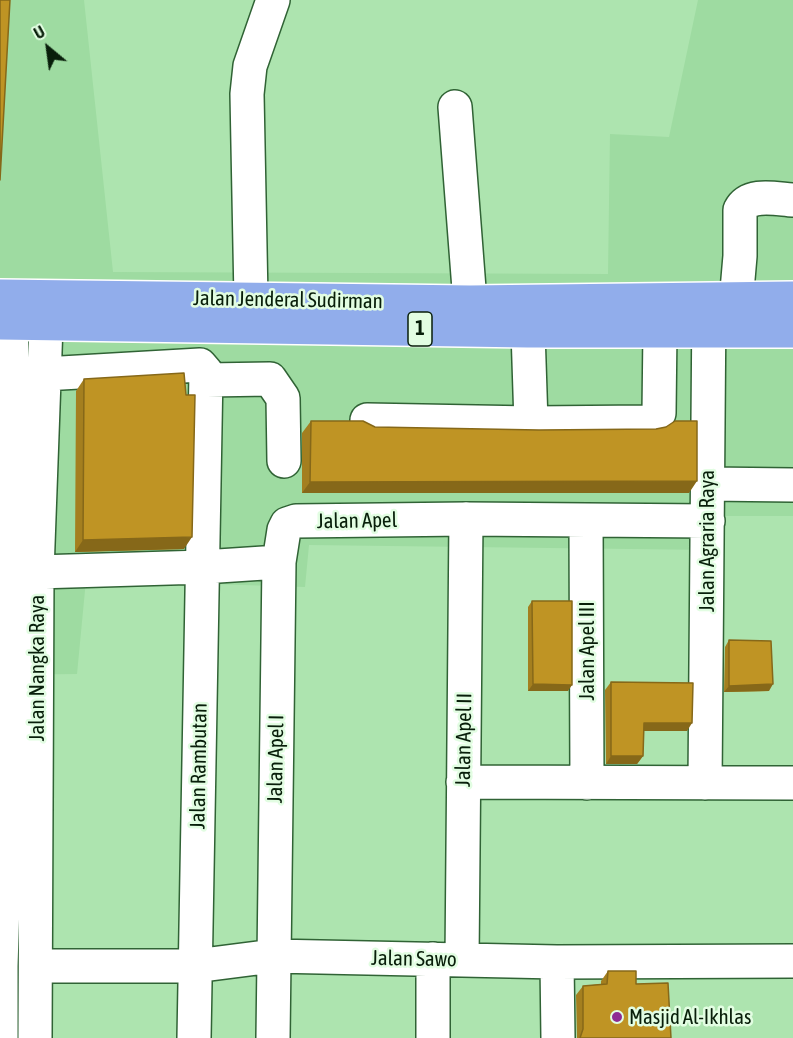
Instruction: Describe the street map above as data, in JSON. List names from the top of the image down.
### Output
{
  "streets": {
    "highway": ["Jalan Jenderal Sudirman", "1"],
    "street": [
      "Jalan Apel",
      "Jalan Agraria Raya",
      "Jalan Apel III",
      "Jalan Nangka Raya",
      "Jalan Apel II",
      "Jalan Apel I",
      "Jalan Rambutan",
      "Jalan Sawo"
    ]
  },
  "crossings": [
    ["Jalan Jenderal Sudirman", "Jalan Agraria Raya"],
    ["Jalan Jenderal Sudirman", "Jalan Nangka Raya"],
    ["Jalan Jenderal Sudirman", "Jalan Rambutan"],
    ["Jalan Apel", "Jalan Agraria Raya"],
    ["Jalan Apel", "Jalan Apel III"],
    ["Jalan Apel", "Jalan Apel II"],
    ["Jalan Apel", "Jalan Apel I"],
    ["Jalan Nangka Raya", "Jalan Sawo"],
    ["Jalan Apel II", "Jalan Sawo"],
    ["Jalan Apel I", "Jalan Sawo"],
    ["Jalan Rambutan", "Jalan Sawo"]
  ],
  "places": ["Masjid Al-Ikhlas"],
  "north": "top left"
}
